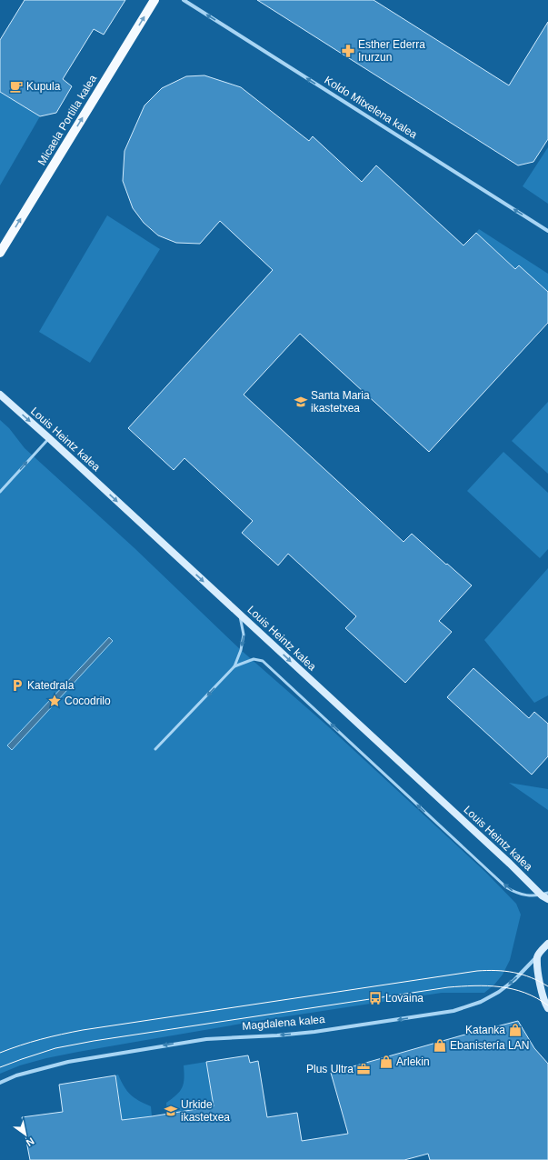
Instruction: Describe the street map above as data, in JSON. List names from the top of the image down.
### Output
{
  "streets": {
    "main road": ["Micaela Portilla kalea", "Louis Heintz kalea", "Magdalena kalea"],
    "street": ["Koldo Mitxelena kalea"]
  },
  "one_way": [
    "Koldo Mitxelena kalea",
    "Micaela Portilla kalea",
    "Louis Heintz kalea",
    "Magdalena kalea"
  ],
  "places": {
    "pharmacy": ["Esther Ederra Irurzun"],
    "cafe": ["Kupula"],
    "school or university": ["Santa Maria ikastetxea", "Urkide ikastetxea"],
    "parking": ["Katedrala"],
    "place": ["Cocodrilo"],
    "bus stop": ["Lovaina"],
    "shop": ["Katanka", "Ebanistería LAN", "Arlekin"],
    "office": ["Plus Ultra"]
  },
  "north": "bottom right"
}
